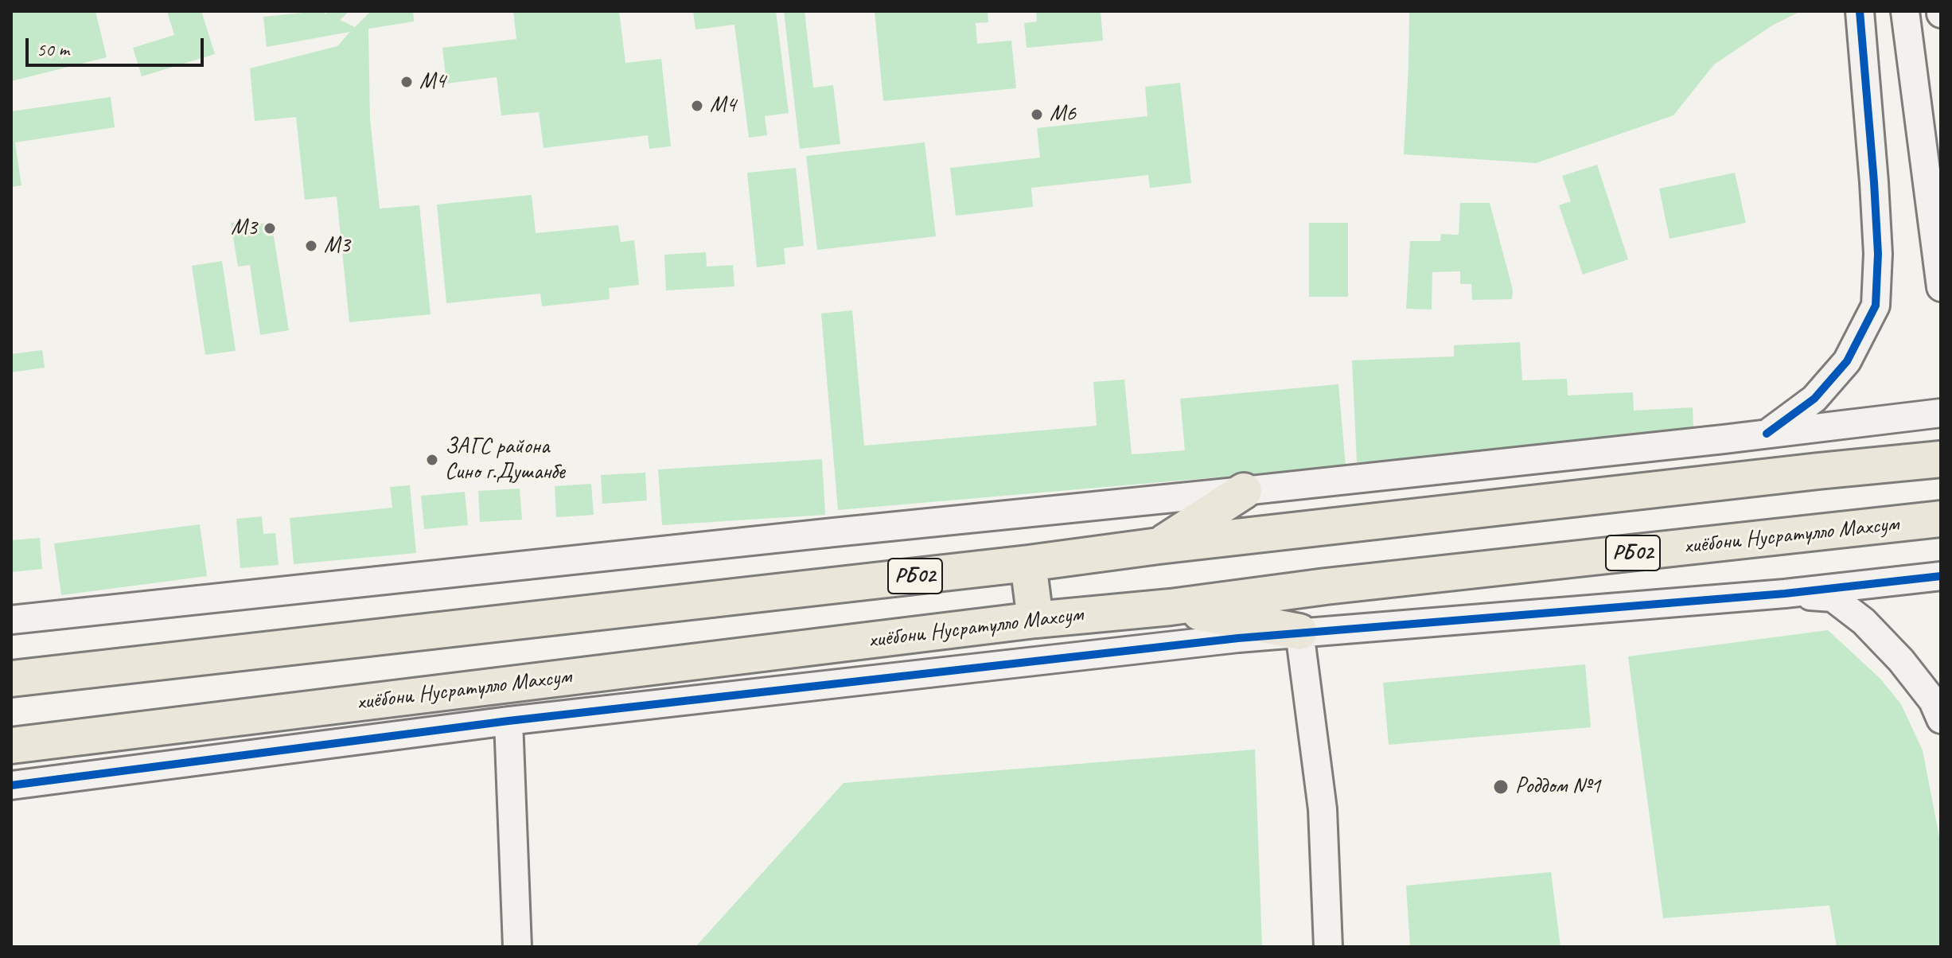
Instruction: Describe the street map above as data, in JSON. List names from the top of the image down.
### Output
{
  "streets": {
    "highway": ["хиёбони Нусратулло Махсум", "РБ02"]
  },
  "places": [
    "M4",
    "М4",
    "М6",
    "М3",
    "M3",
    "ЗАГС района Сино г.Душанбе",
    "Роддом №1"
  ],
  "scale_bar": "50 m"
}
